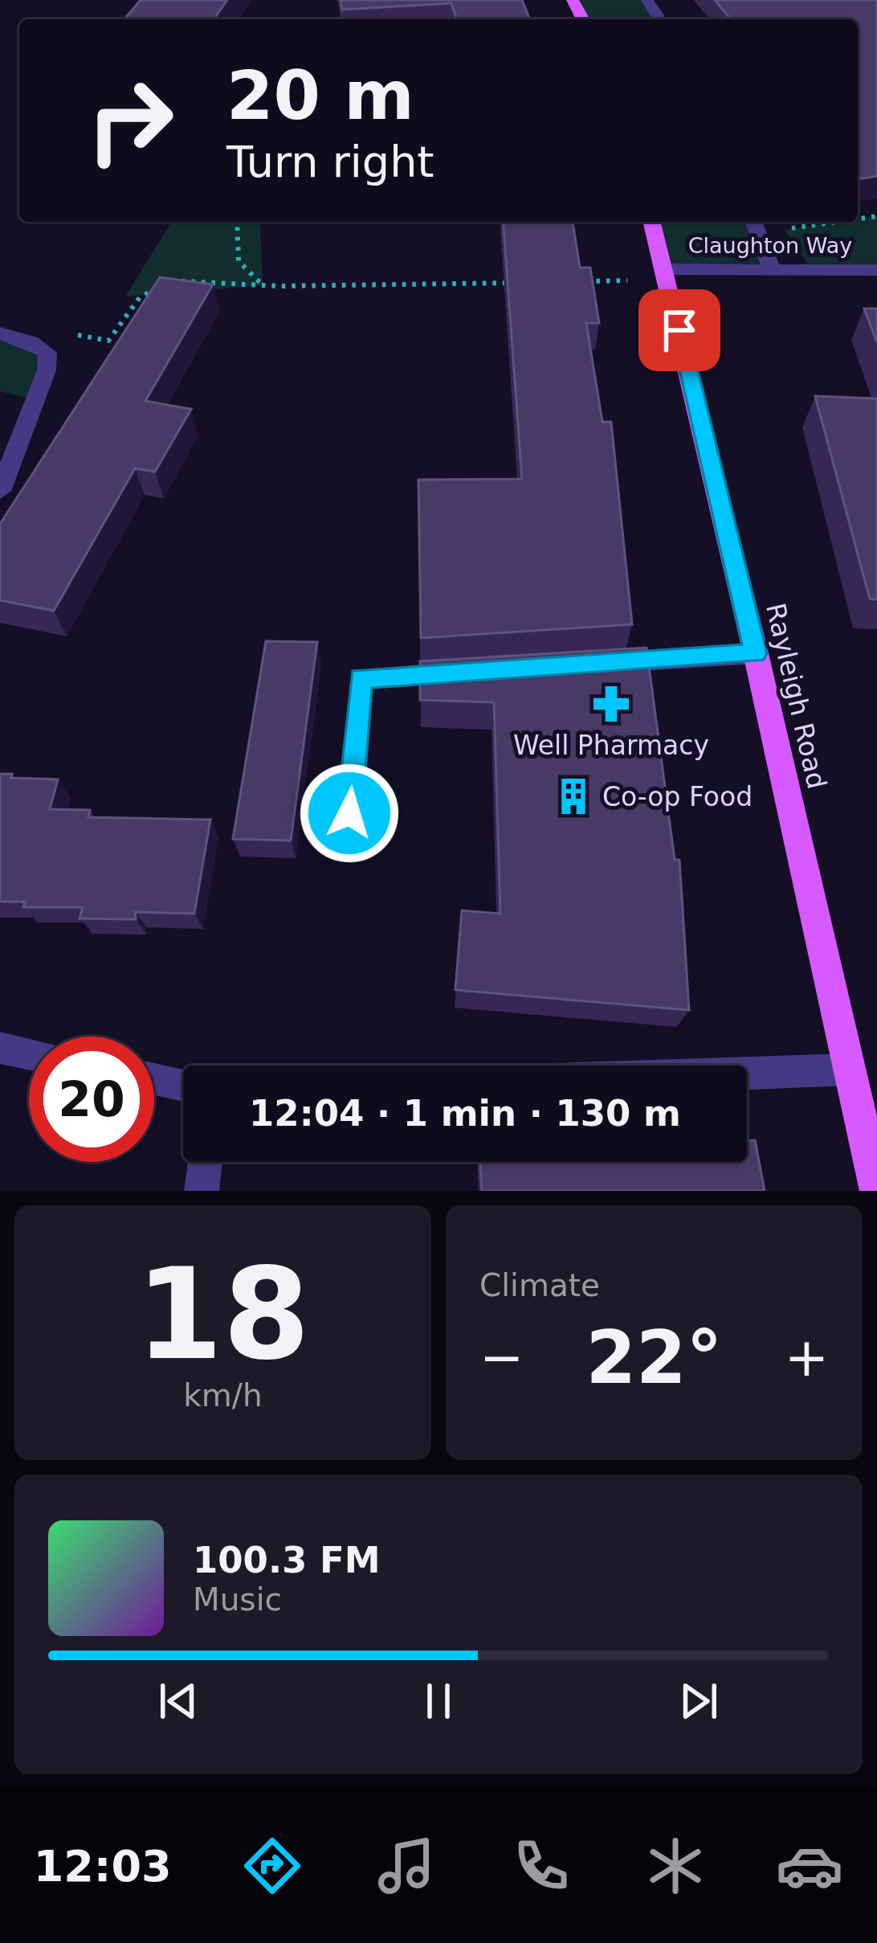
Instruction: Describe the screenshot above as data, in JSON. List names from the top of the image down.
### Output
{
  "streets": {
    "main road": ["Rayleigh Road"],
    "street": ["Claughton Way"]
  },
  "crossings": [
    ["Claughton Way", "Rayleigh Road"]
  ],
  "places": {
    "pharmacy": ["Well Pharmacy"],
    "building": ["Co-op Food"]
  },
  "page": {
    "turn": ["20 m", "Turn right"],
    "limit": "20",
    "trip": "12:04 · 1 min · 130 m",
    "tile": [
      ["18", "km/h"],
      "Climate"
    ],
    "heat": ["−", "22°", "+"],
    "song": ["100.3 FM", "Music"],
    "tabs": "12:03"
  }
}
